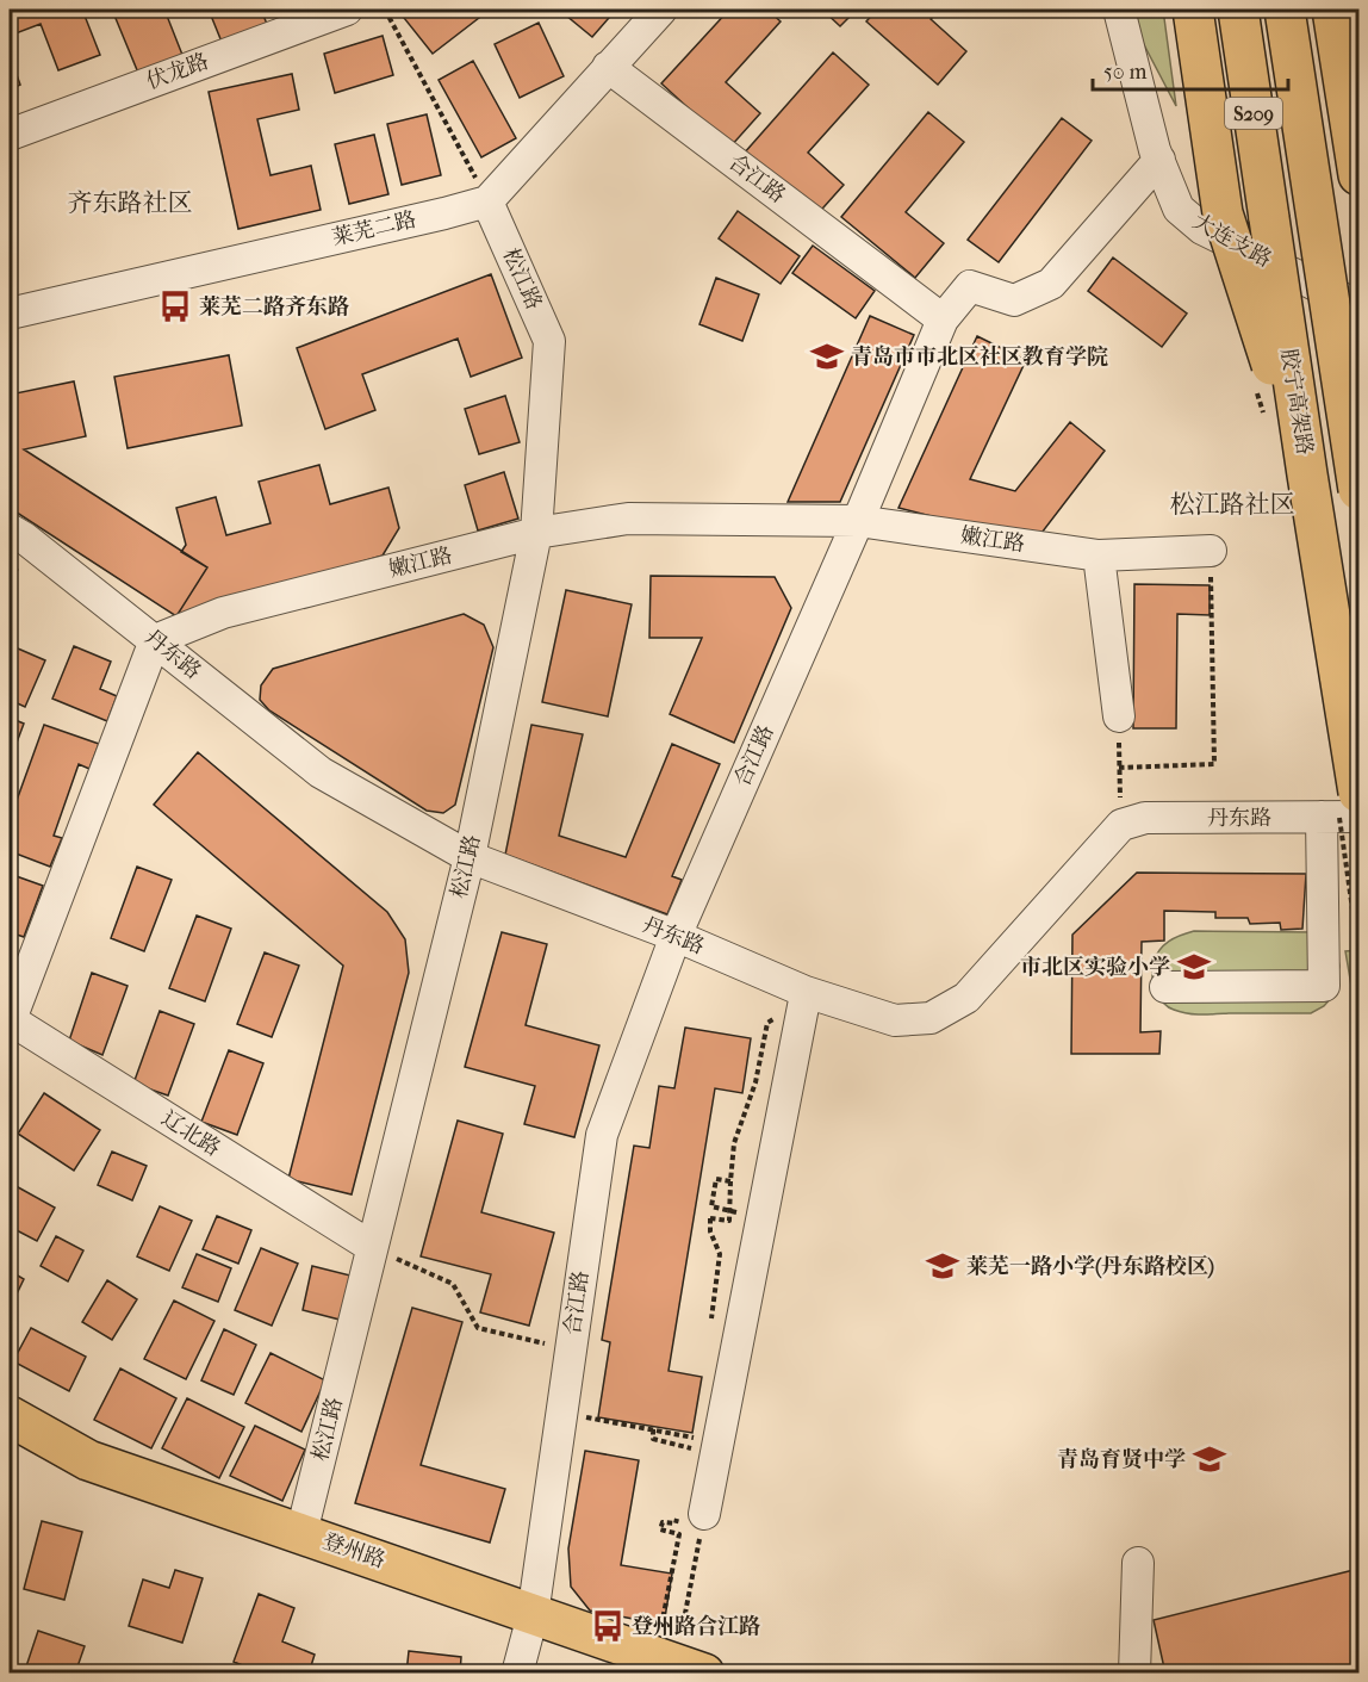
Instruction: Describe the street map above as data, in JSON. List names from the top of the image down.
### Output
{
  "streets": {
    "main road": ["S209", "胶宁高架路", "登州路"],
    "street": [
      "伏龙路",
      "合江路",
      "莱芜二路",
      "大连支路",
      "松江路",
      "嫩江路",
      "丹东路",
      "辽北路"
    ]
  },
  "crossings": [
    ["合江路", "嫩江路"],
    ["合江路", "丹东路"],
    ["合江路", "登州路"],
    ["莱芜二路", "松江路"],
    ["松江路", "嫩江路"],
    ["松江路", "丹东路"],
    ["松江路", "辽北路"],
    ["松江路", "登州路"],
    ["胶宁高架路", "丹东路"],
    ["嫩江路", "丹东路"]
  ],
  "districts": ["齐东路社区", "松江路社区"],
  "places": {
    "bus stop": ["莱芜二路齐东路", "登州路合江路"],
    "school or university": [
      "青岛市市北区社区教育学院",
      "市北区实验小学",
      "莱芜一路小学(丹东路校区)",
      "青岛育贤中学"
    ]
  },
  "scale_bar": "50 m"
}
